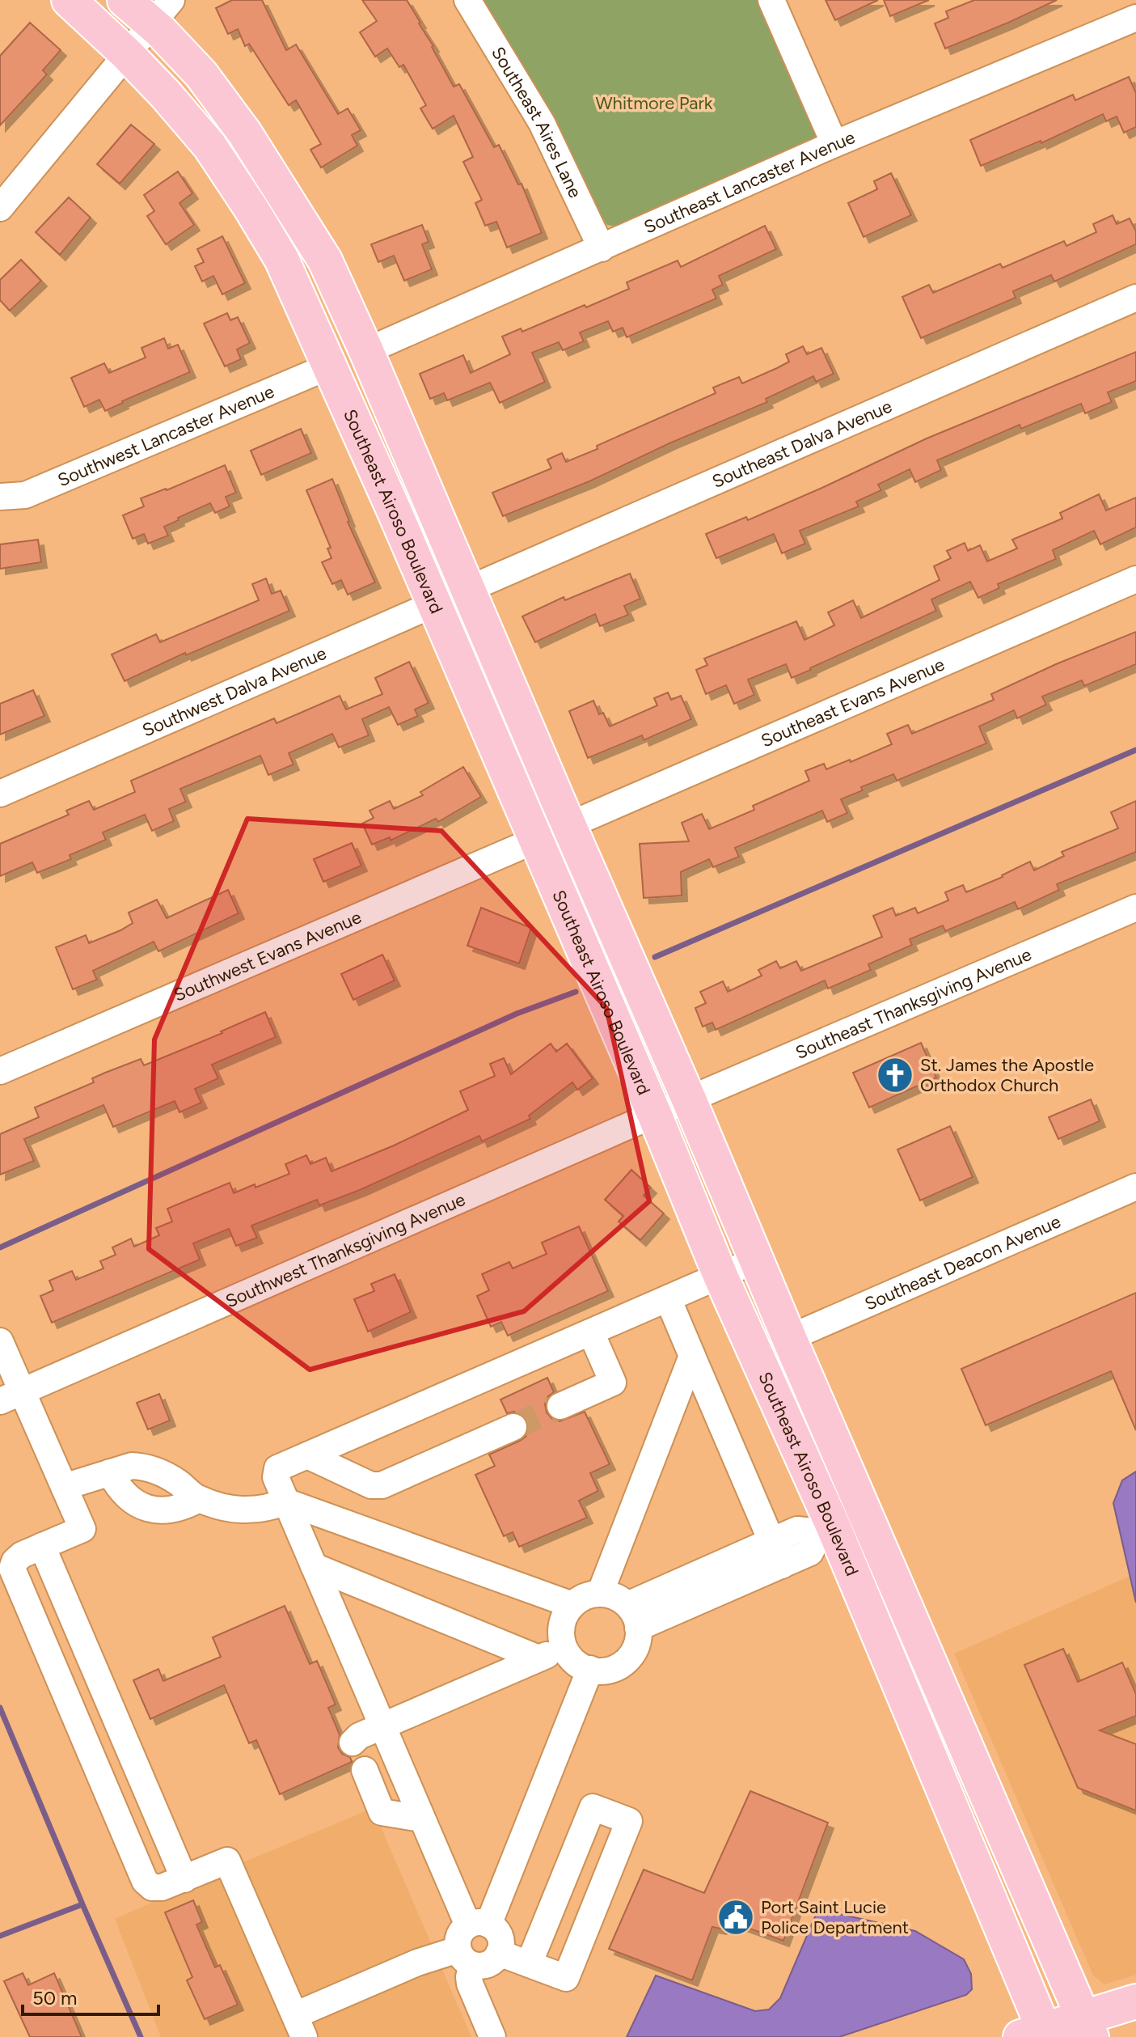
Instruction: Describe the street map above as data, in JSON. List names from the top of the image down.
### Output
{
  "streets": {
    "main road": ["Southeast Airoso Boulevard"],
    "street": [
      "Southeast Aires Lane",
      "Southeast Lancaster Avenue",
      "Southwest Lancaster Avenue",
      "Southeast Dalva Avenue",
      "Southwest Dalva Avenue",
      "Southeast Evans Avenue",
      "Southwest Evans Avenue",
      "Southeast Thanksgiving Avenue",
      "Southwest Thanksgiving Avenue",
      "Southeast Deacon Avenue"
    ]
  },
  "crossings": [
    ["Southeast Aires Lane", "Southeast Lancaster Avenue"],
    ["Southeast Lancaster Avenue", "Southeast Airoso Boulevard"],
    ["Southwest Lancaster Avenue", "Southeast Airoso Boulevard"],
    ["Southeast Dalva Avenue", "Southeast Airoso Boulevard"],
    ["Southeast Dalva Avenue", "Southwest Dalva Avenue"],
    ["Southeast Airoso Boulevard", "Southwest Dalva Avenue"],
    ["Southeast Airoso Boulevard", "Southeast Evans Avenue"],
    ["Southeast Airoso Boulevard", "Southwest Evans Avenue"],
    ["Southeast Airoso Boulevard", "Southeast Thanksgiving Avenue"],
    ["Southeast Airoso Boulevard", "Southwest Thanksgiving Avenue"],
    ["Southeast Airoso Boulevard", "Southeast Deacon Avenue"],
    ["Southeast Thanksgiving Avenue", "Southwest Thanksgiving Avenue"]
  ],
  "parks": ["Whitmore Park"],
  "places": {
    "church": ["St. James the Apostle Orthodox Church"],
    "public building": ["Port Saint Lucie Police Department"]
  },
  "scale_bar": "50 m"
}
